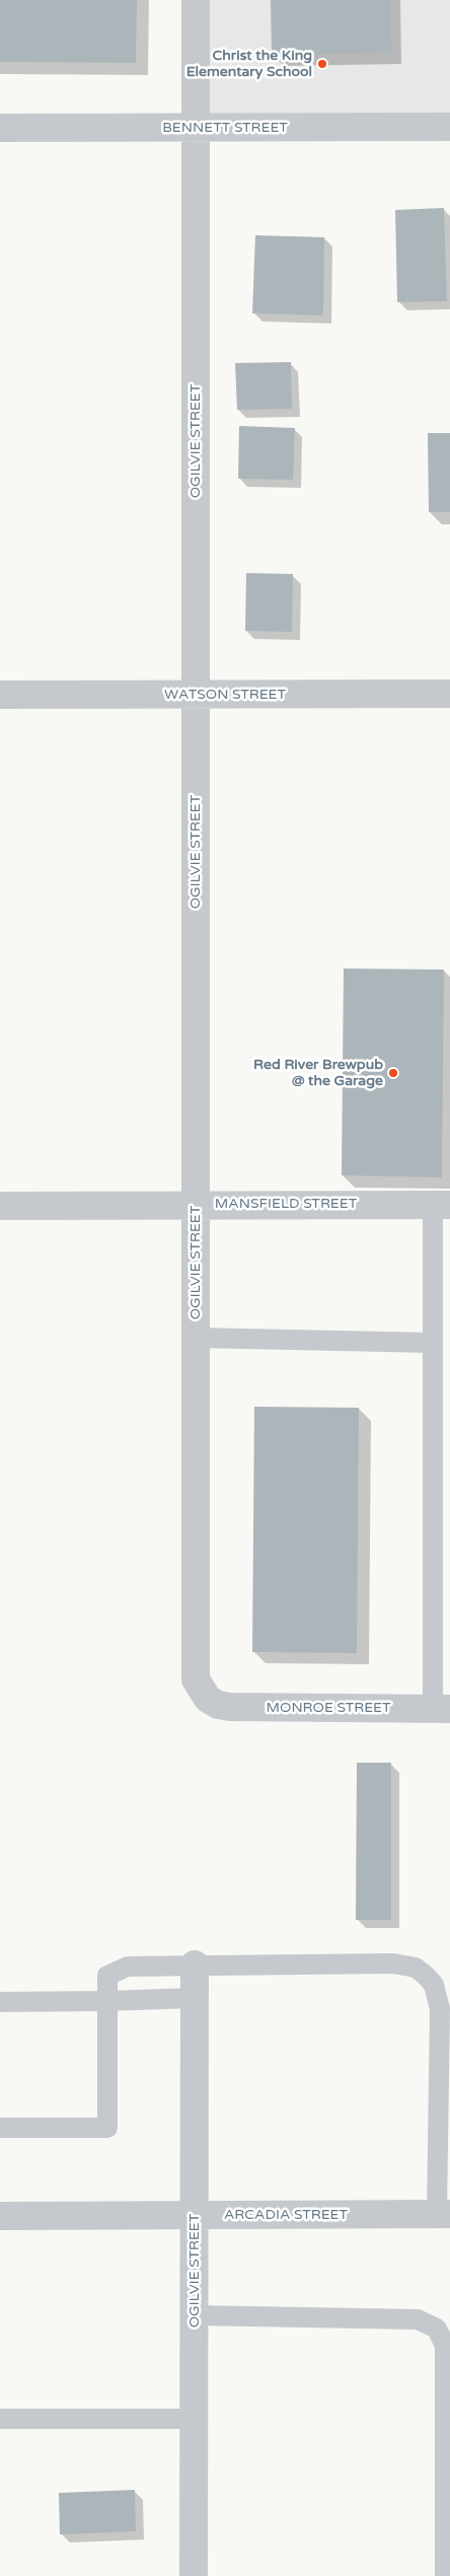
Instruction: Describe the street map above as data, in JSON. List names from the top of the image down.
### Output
{
  "streets": {
    "street": [
      "BENNETT STREET",
      "OGILVIE STREET",
      "WATSON STREET",
      "MANSFIELD STREET",
      "MONROE STREET",
      "ARCADIA STREET"
    ]
  },
  "crossings": [
    ["BENNETT STREET", "OGILVIE STREET"],
    ["OGILVIE STREET", "WATSON STREET"],
    ["OGILVIE STREET", "MANSFIELD STREET"],
    ["OGILVIE STREET", "MONROE STREET"],
    ["OGILVIE STREET", "ARCADIA STREET"]
  ],
  "places": ["Christ the King Elementary School", "Red River Brewpub @ the Garage"]
}
